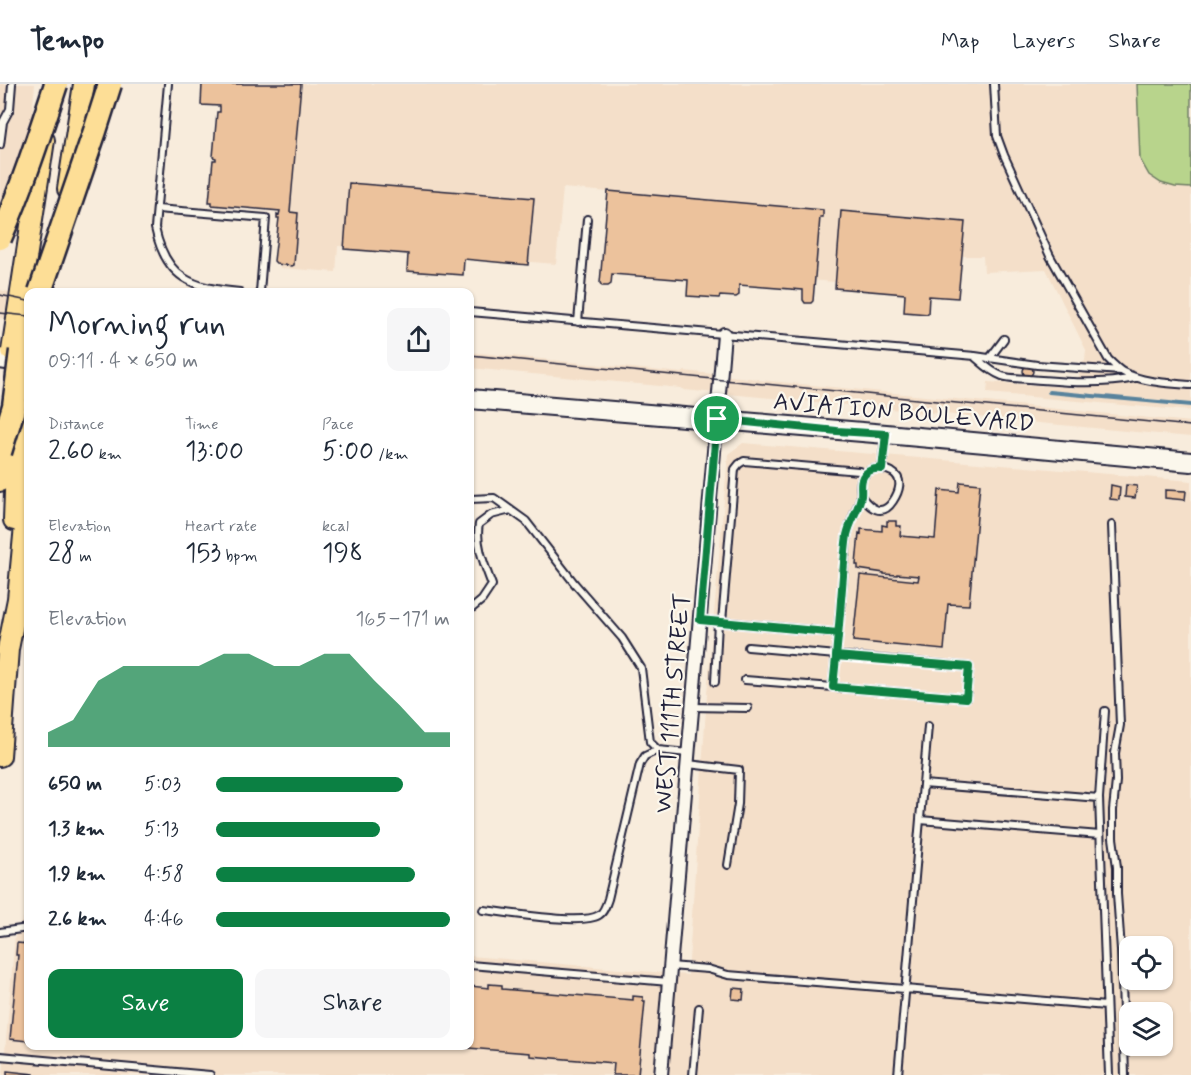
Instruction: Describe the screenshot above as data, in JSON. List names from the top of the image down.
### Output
{
  "streets": {
    "main road": ["AVIATION BOULEVARD"],
    "street": ["WEST 111TH STREET"]
  },
  "crossings": [
    ["AVIATION BOULEVARD", "WEST 111TH STREET"]
  ],
  "page": {
    "header": "Tempo",
    "nav": ["Map", "Layers", "Share"],
    "heading": ["Morning run", "09:11 · 4 × 650 m"],
    "stats": [
      ["Distance", "2.60 km"],
      ["Time", "13:00"],
      ["Pace", "5:00 /km"],
      ["Elevation", "28 m"],
      ["Heart rate", "153 bpm"],
      ["kcal", "198"]
    ],
    "chart": ["Elevation", "165–171 m"],
    "list": [
      {
        "name": "650 m",
        "note": "5:03"
      },
      {
        "name": "1.3 km",
        "note": "5:13"
      },
      {
        "name": "1.9 km",
        "note": "4:58"
      },
      {
        "name": "2.6 km",
        "note": "4:46"
      }
    ],
    "buttons": ["Save", "Share"]
  }
}
